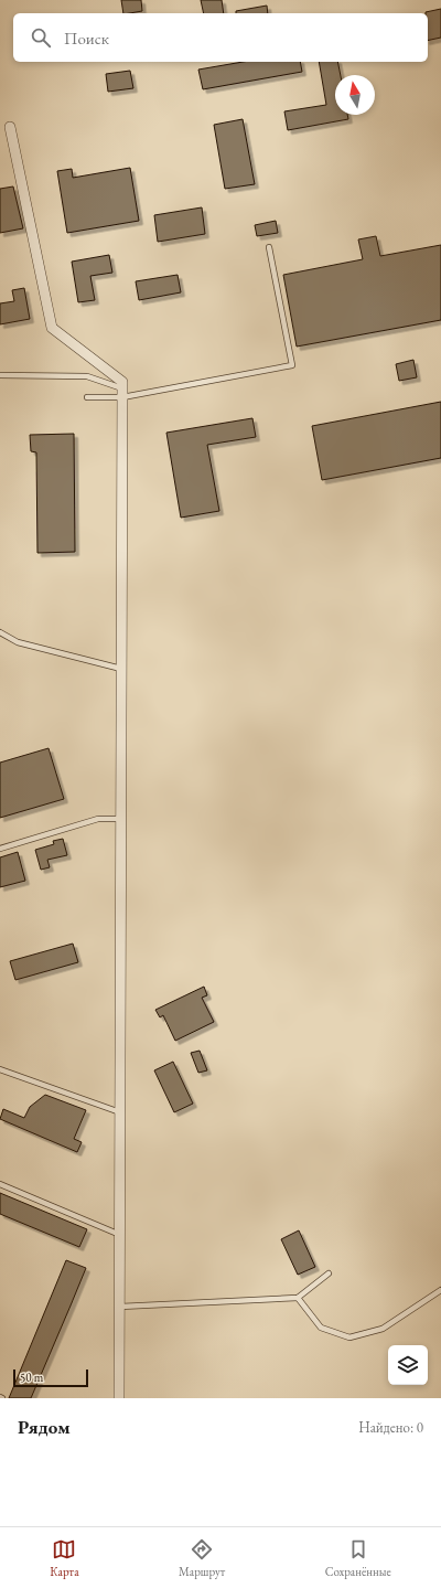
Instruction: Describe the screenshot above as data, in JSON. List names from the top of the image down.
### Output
{
  "scale_bar": "50 m",
  "north": "top",
  "page": {
    "search": "Поиск",
    "scale": "50 m",
    "heading": ["Рядом", "Найдено: 0"],
    "nav": ["Карта", "Маршрут", "Сохранённые"]
  }
}
